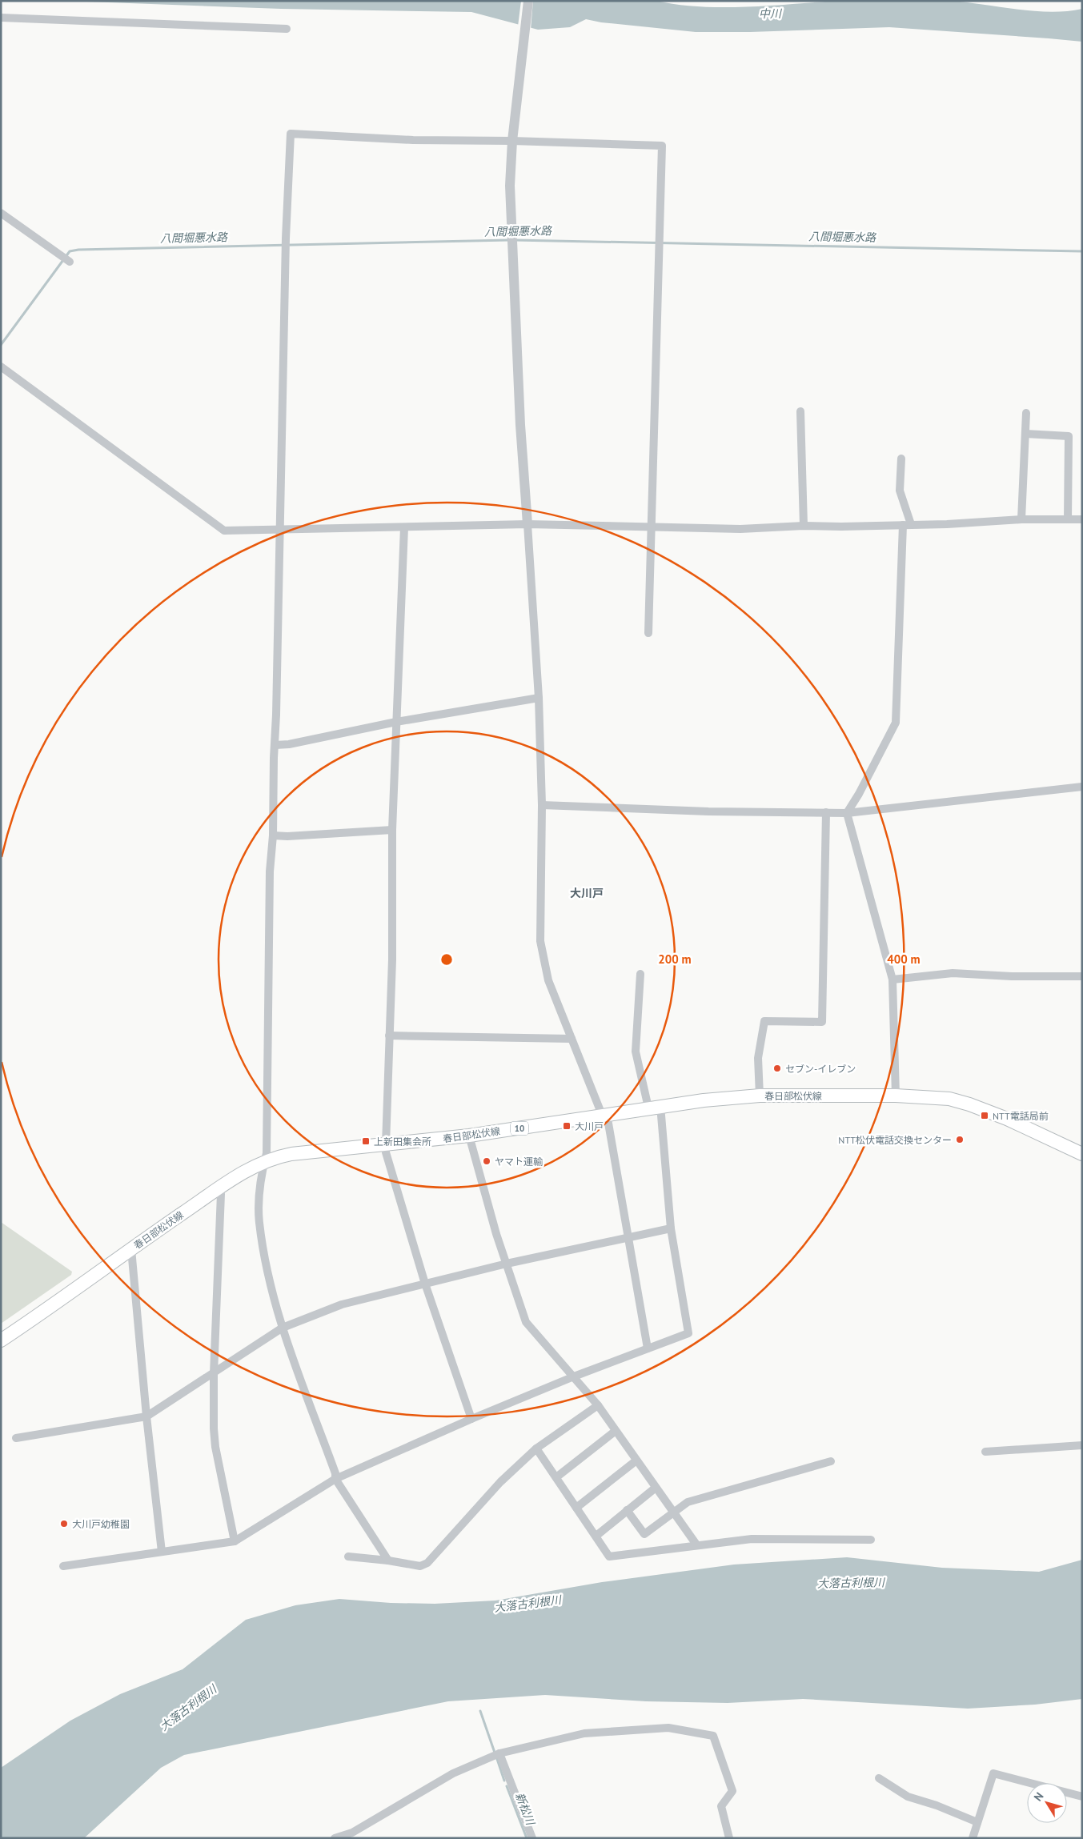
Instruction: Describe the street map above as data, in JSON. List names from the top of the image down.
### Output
{
  "streets": {
    "main road": ["春日部松伏線", "10"]
  },
  "districts": ["大川戸"],
  "water": [
    "中川",
    "八間堀悪水路",
    "大落古利根川",
    "新松川"
  ],
  "places": {
    "other": [
      "セブン-イレブン",
      "NTT松伏電話交換センター",
      "ヤマト運輸",
      "大川戸幼稚園"
    ],
    "transit": ["NTT電話局前", "大川戸", "上新田集会所"]
  },
  "north": "top left",
  "rings": ["200 m", "400 m"]
}
